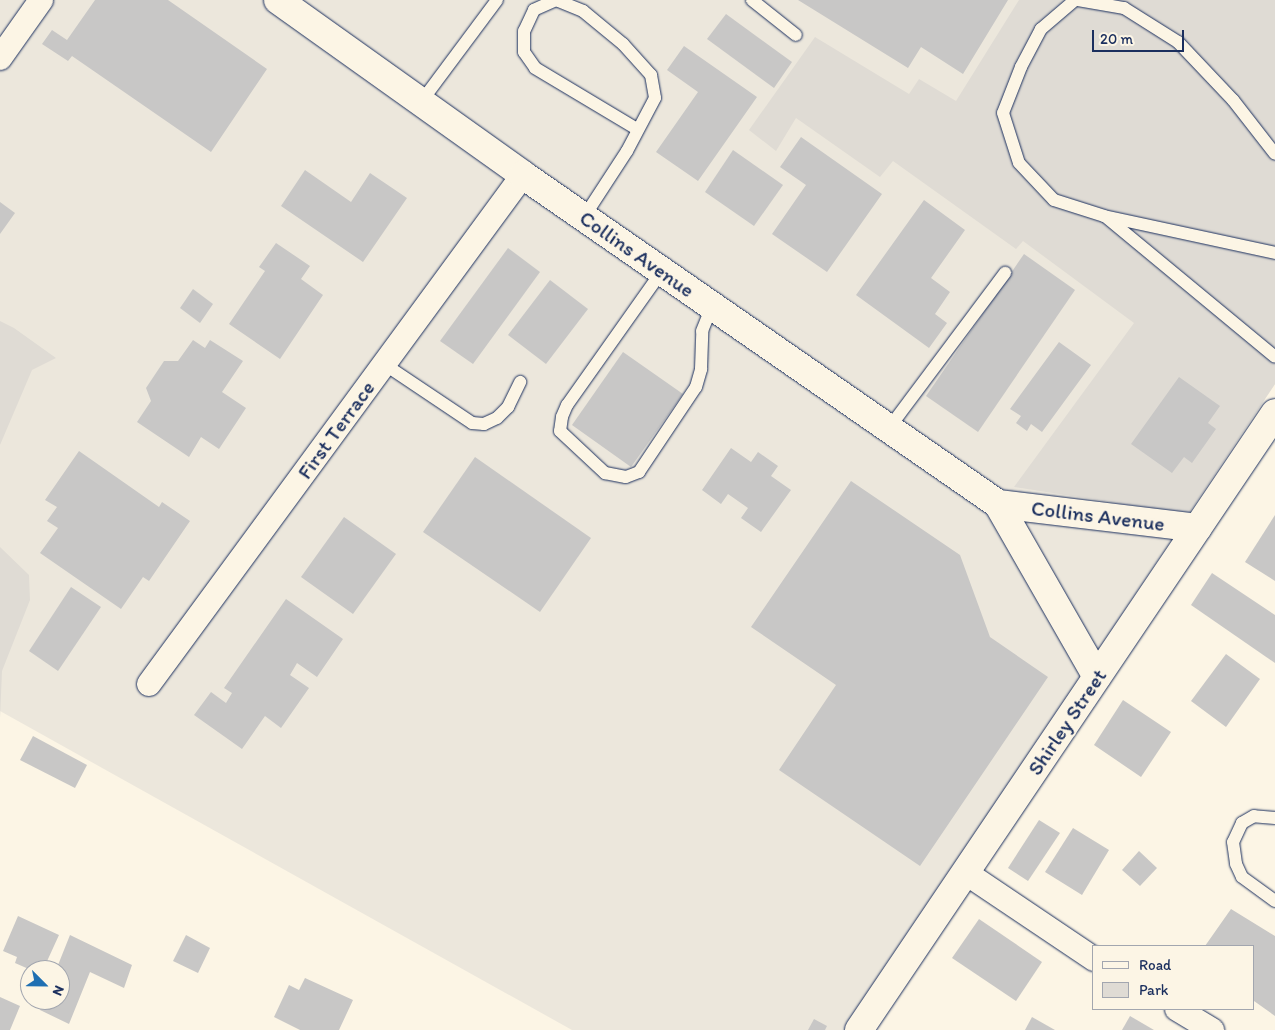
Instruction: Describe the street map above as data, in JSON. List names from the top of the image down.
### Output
{
  "streets": {
    "main road": ["Collins Avenue", "Shirley Street"],
    "street": ["First Terrace"]
  },
  "crossings": [
    ["Collins Avenue", "First Terrace"],
    ["Collins Avenue", "Shirley Street"]
  ],
  "legend": ["Road", "Park"],
  "scale_bar": "20 m",
  "north": "bottom right"
}
